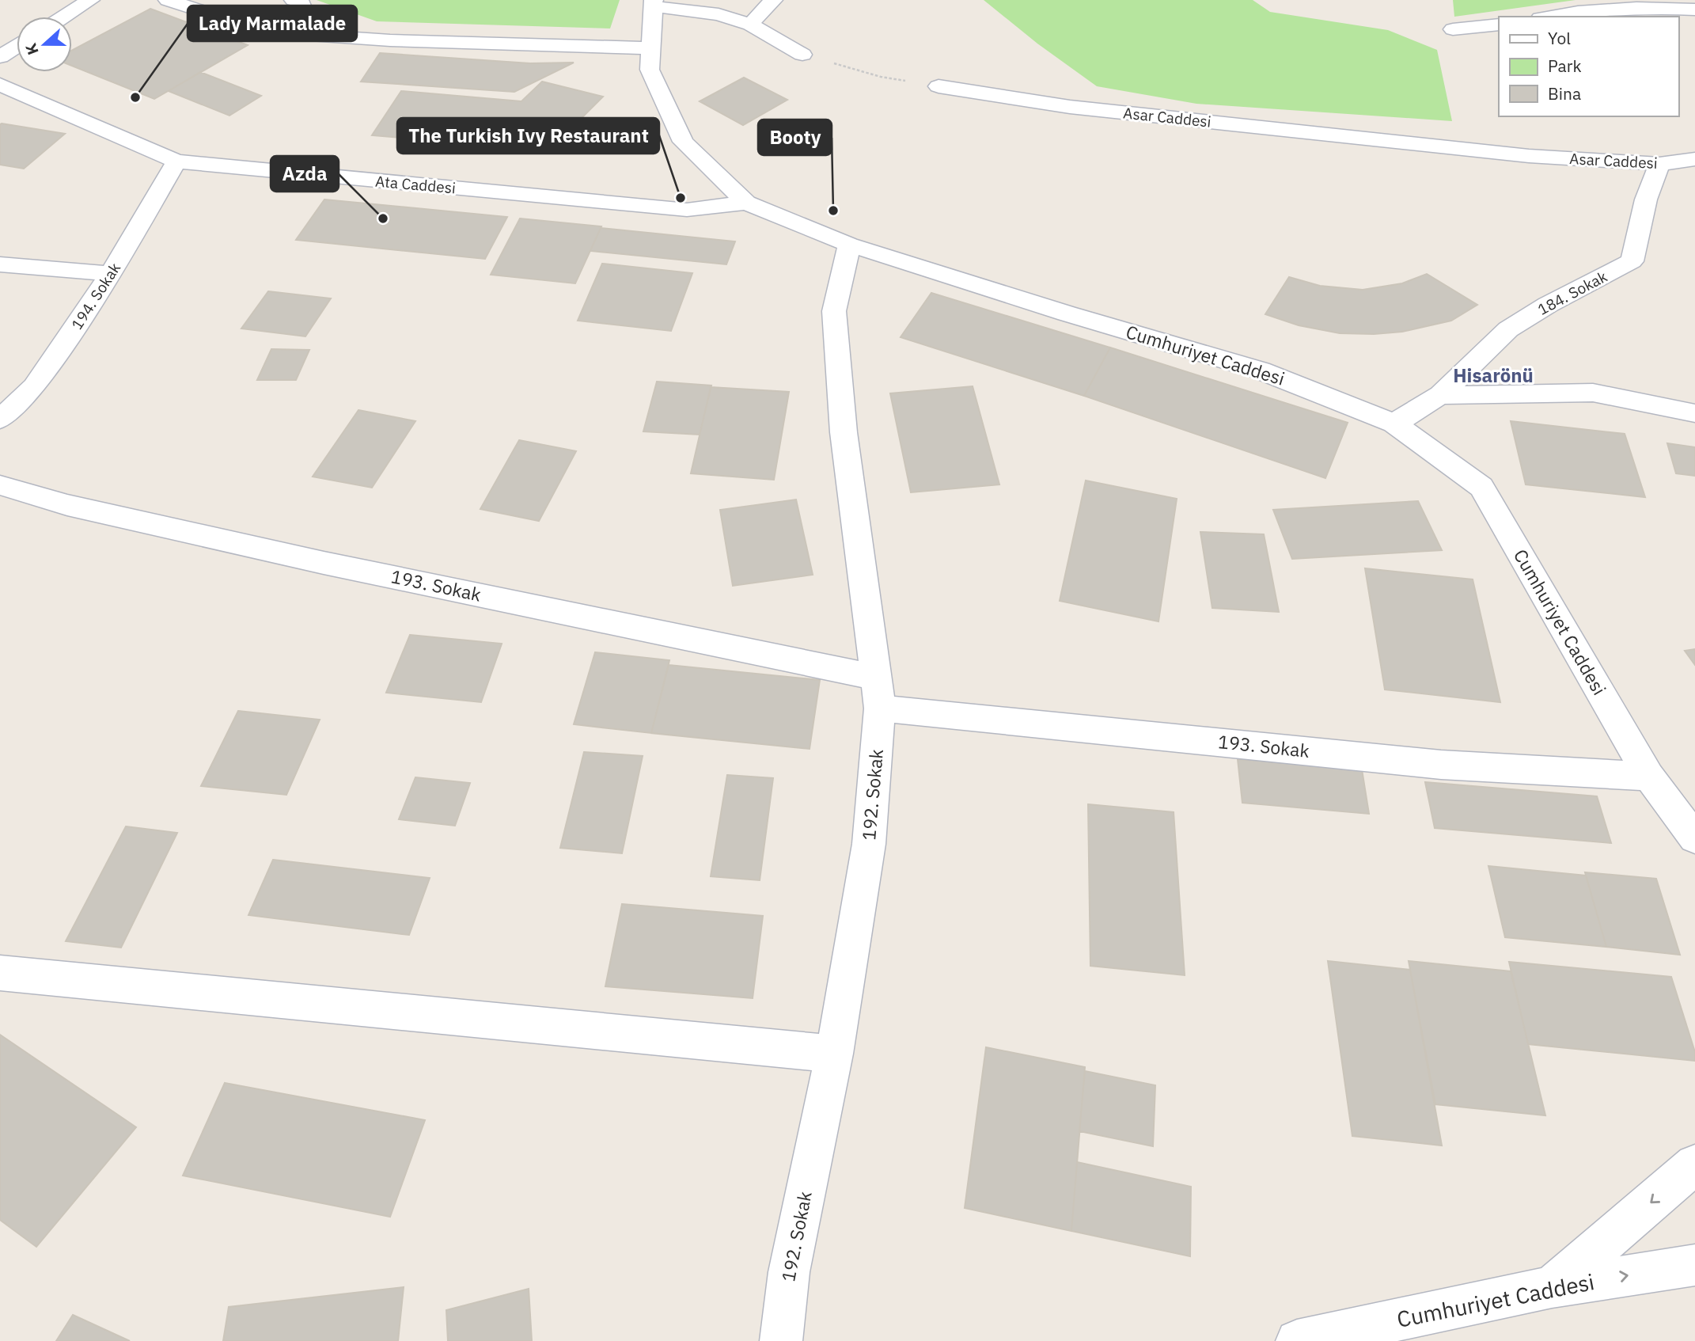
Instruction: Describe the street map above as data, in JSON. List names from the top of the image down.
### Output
{
  "streets": {
    "street": [
      "Asar Caddesi",
      "Ata Caddesi",
      "184. Sokak",
      "194. Sokak",
      "Cumhuriyet Caddesi",
      "193. Sokak",
      "192. Sokak"
    ]
  },
  "crossings": [
    ["Asar Caddesi", "184. Sokak"],
    ["Ata Caddesi", "194. Sokak"],
    ["Ata Caddesi", "Cumhuriyet Caddesi"],
    ["Cumhuriyet Caddesi", "193. Sokak"],
    ["Cumhuriyet Caddesi", "192. Sokak"],
    ["193. Sokak", "192. Sokak"]
  ],
  "districts": ["Hisarönü"],
  "places": [
    "Lady Marmalade",
    "The Turkish Ivy Restaurant",
    "Booty",
    "Azda"
  ],
  "legend": ["Yol", "Park", "Bina"],
  "north": "left"
}
